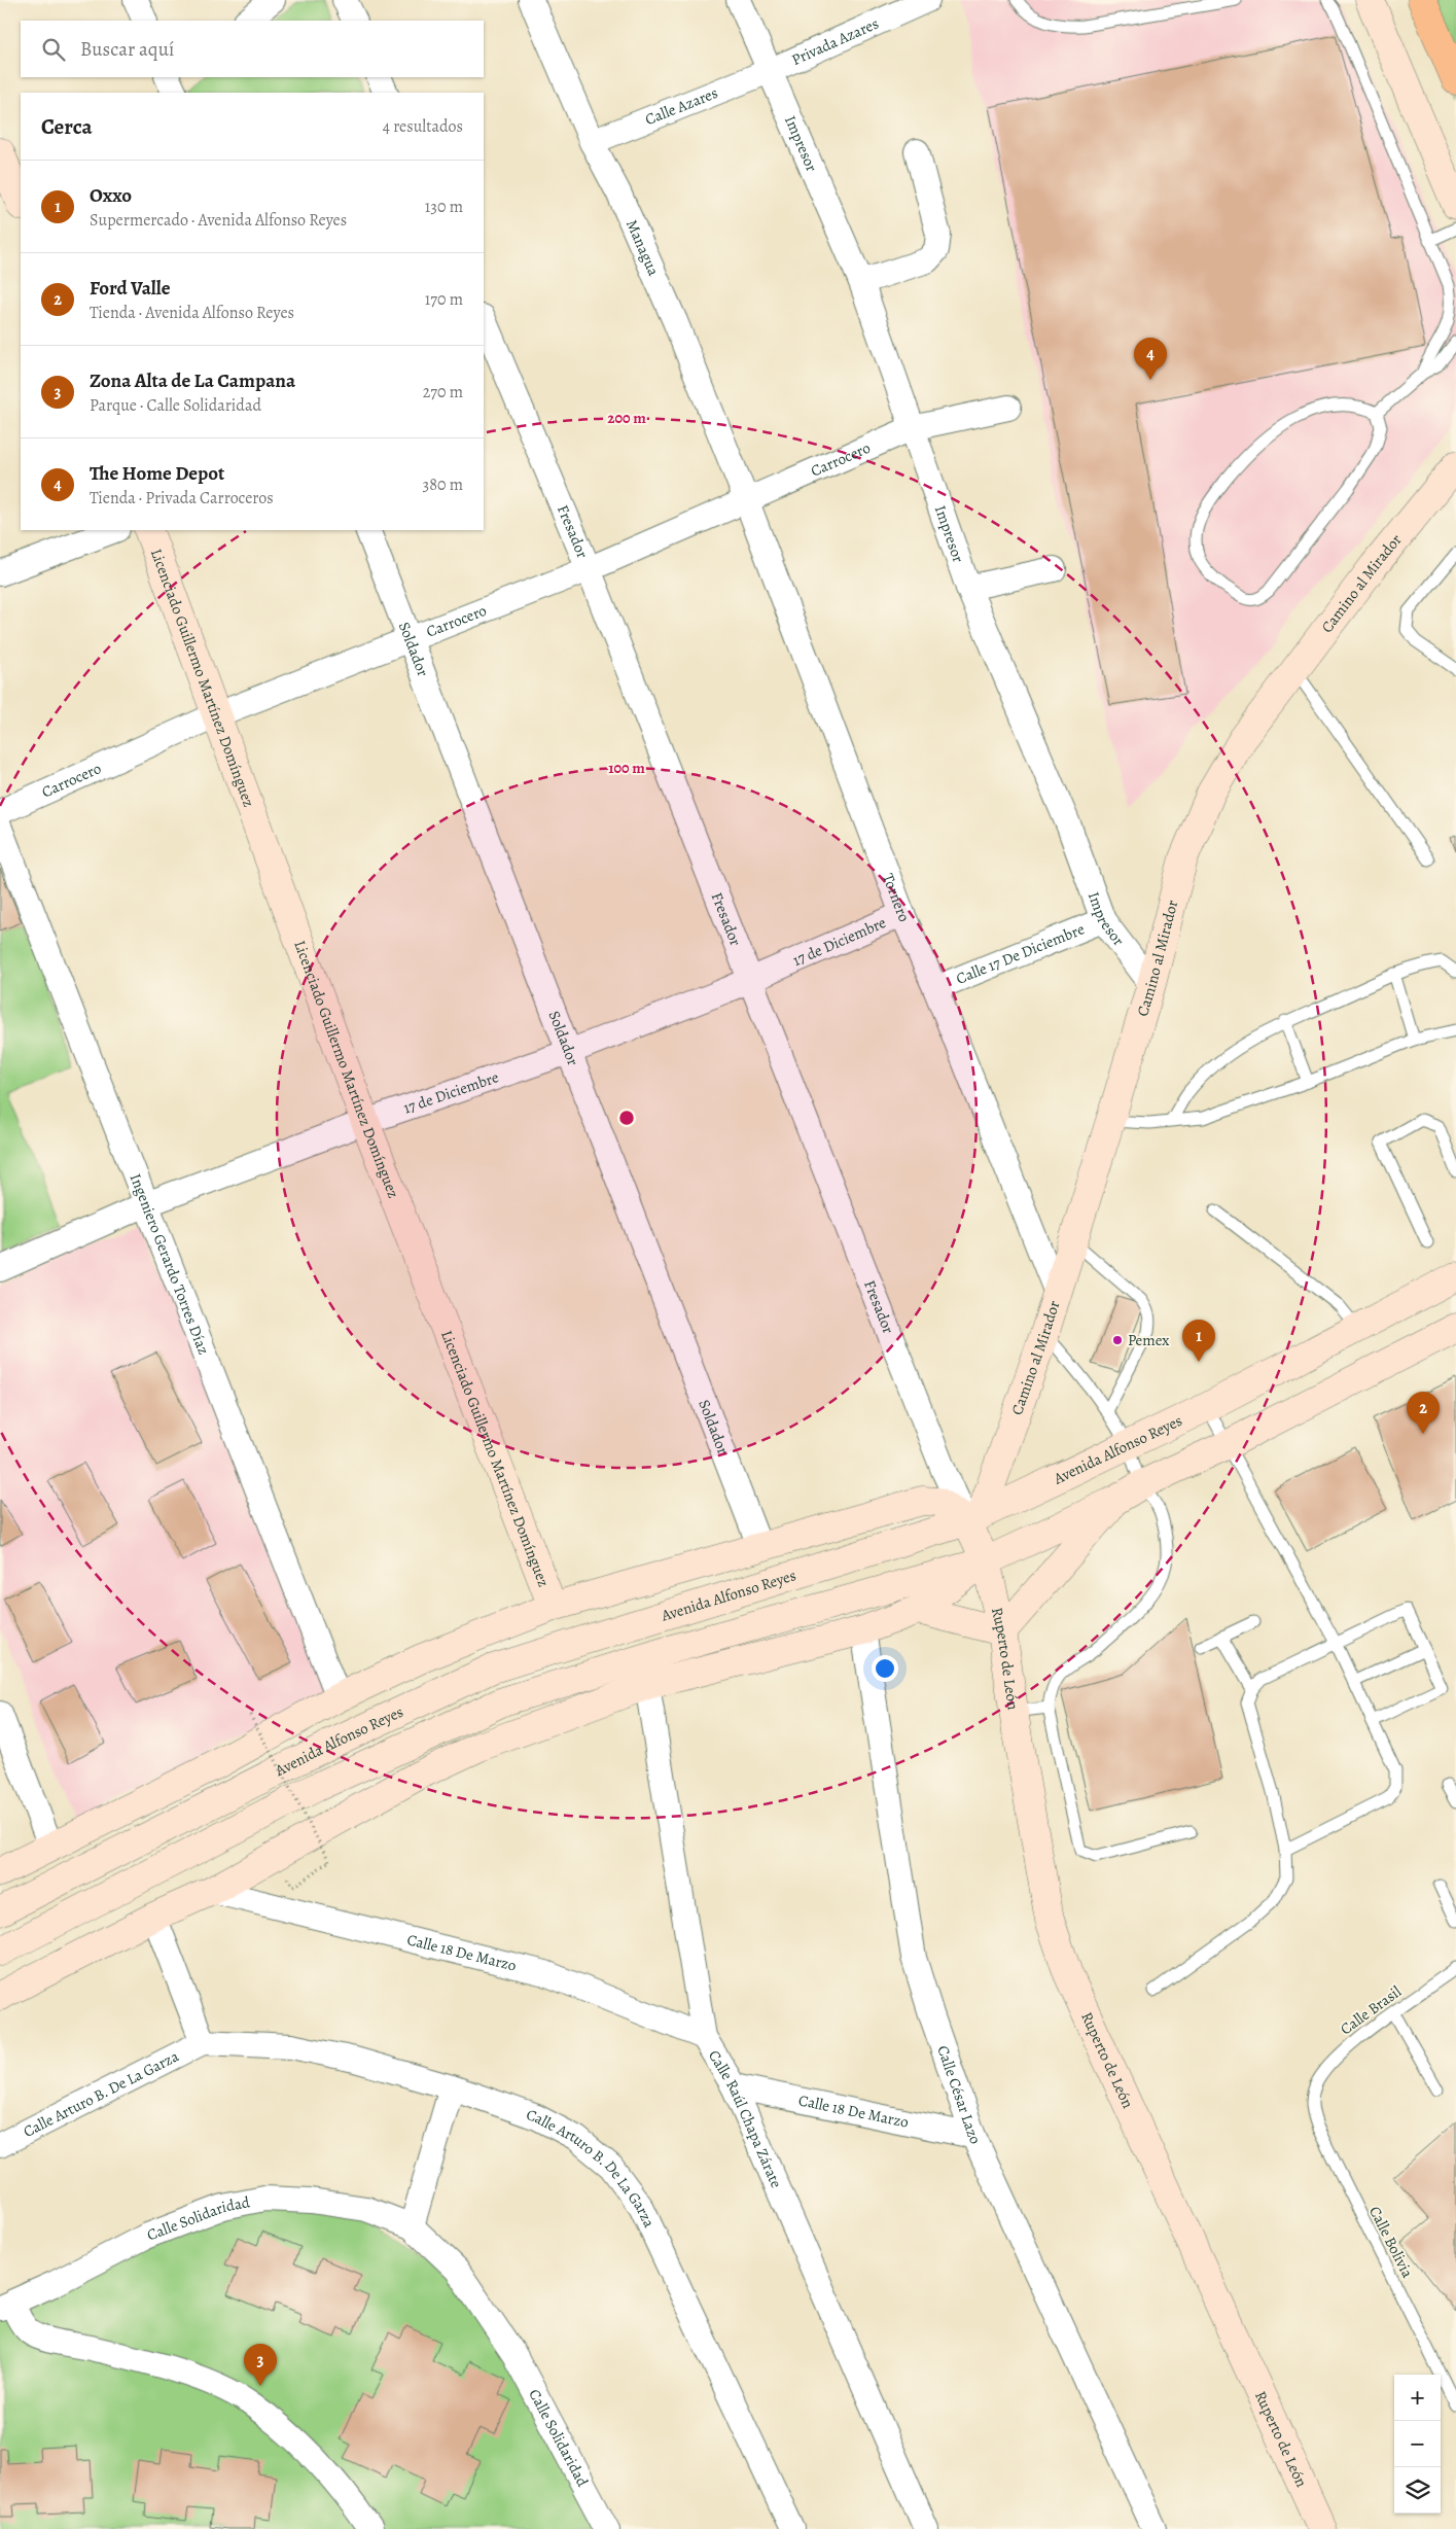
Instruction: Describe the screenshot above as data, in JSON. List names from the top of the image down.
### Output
{
  "streets": {
    "main road": [
      "Camino al Mirador",
      "Licenciado Guillermo Martínez Domínguez",
      "Avenida Alfonso Reyes",
      "Ruperto de León"
    ],
    "street": [
      "Privada Azares",
      "Calle Azares",
      "Impresor",
      "Managua",
      "Carrocero",
      "Fresador",
      "Soldador",
      "Tornero",
      "17 de Diciembre",
      "Calle 17 De Diciembre",
      "Ingeniero Gerardo Torres Díaz",
      "Calle 18 De Marzo",
      "Calle Arturo B. De La Garza",
      "Calle César Lazo",
      "Calle Raúl Chapa Zárate",
      "Calle Solidaridad"
    ],
    "lane": ["Calle Brasil", "Calle Bolivia"]
  },
  "crossings": [
    ["Privada Azares", "Calle Azares"],
    ["Privada Azares", "Impresor"],
    ["Calle Azares", "Impresor"],
    ["Calle Azares", "Managua"],
    ["Impresor", "Carrocero"],
    ["Impresor", "Camino al Mirador"],
    ["Impresor", "Calle 17 De Diciembre"],
    ["Managua", "Carrocero"],
    ["Managua", "Tornero"],
    ["Carrocero", "Fresador"],
    ["Carrocero", "Soldador"],
    ["Carrocero", "Licenciado Guillermo Martínez Domínguez"],
    ["Carrocero", "Tornero"],
    ["Fresador", "Camino al Mirador"],
    ["Fresador", "17 de Diciembre"],
    ["Fresador", "Avenida Alfonso Reyes"],
    ["Fresador", "Ruperto de León"],
    ["Camino al Mirador", "Tornero"],
    ["Camino al Mirador", "Avenida Alfonso Reyes"],
    ["Camino al Mirador", "Ruperto de León"],
    ["Soldador", "17 de Diciembre"],
    ["Licenciado Guillermo Martínez Domínguez", "17 de Diciembre"],
    ["Tornero", "17 de Diciembre"],
    ["Tornero", "Calle 17 De Diciembre"],
    ["17 de Diciembre", "Ingeniero Gerardo Torres Díaz"],
    ["Avenida Alfonso Reyes", "Ruperto de León"],
    ["Calle 18 De Marzo", "Calle César Lazo"],
    ["Calle 18 De Marzo", "Calle Raúl Chapa Zárate"],
    ["Calle Brasil", "Calle Bolivia"]
  ],
  "places": ["Pemex"],
  "page": {
    "search": "Buscar aquí",
    "heading": ["Cerca", "4 resultados"],
    "list": [
      {
        "mark": "1",
        "name": "Oxxo",
        "note": "Supermercado · Avenida Alfonso Reyes",
        "value": "130 m"
      },
      {
        "mark": "2",
        "name": "Ford Valle",
        "note": "Tienda · Avenida Alfonso Reyes",
        "value": "170 m"
      },
      {
        "mark": "3",
        "name": "Zona Alta de La Campana",
        "note": "Parque · Calle Solidaridad",
        "value": "270 m"
      },
      {
        "mark": "4",
        "name": "The Home Depot",
        "note": "Tienda · Privada Carroceros",
        "value": "380 m"
      }
    ],
    "pins": [
      "4",
      "1",
      "2",
      "3"
    ],
    "map_buttons": ["+", "−"]
  },
  "rings": ["200 m", "100 m"]
}
